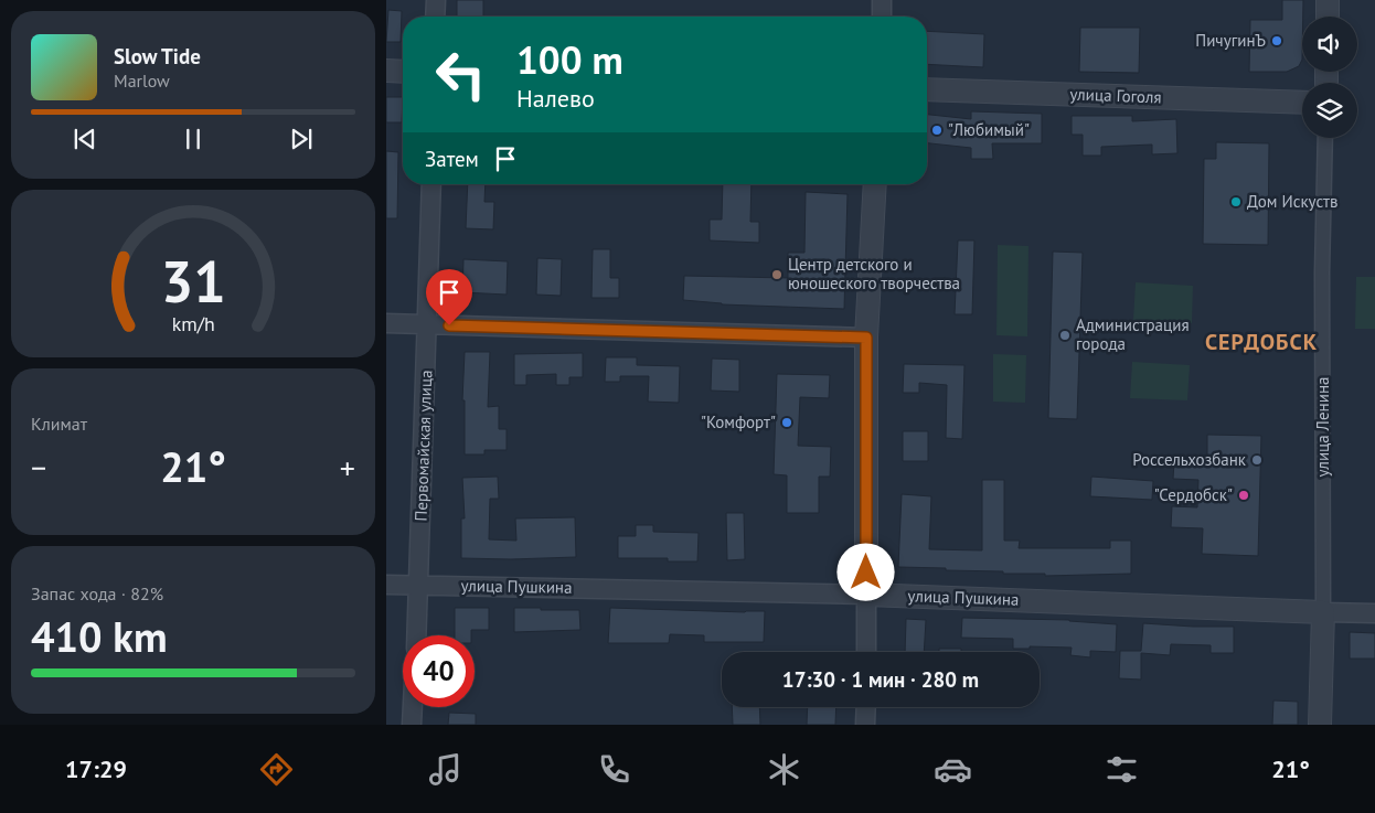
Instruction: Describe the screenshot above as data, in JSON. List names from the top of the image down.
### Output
{
  "streets": {
    "street": [
      "улица Гоголя",
      "улица Ленина",
      "Первомайская улица",
      "улица Пушкина"
    ]
  },
  "crossings": [
    ["улица Ленина", "улица Пушкина"],
    ["Первомайская улица", "улица Пушкина"]
  ],
  "districts": ["СЕРДОБСК"],
  "places": [
    "ПичугинЪ",
    "\"Любимый\"",
    "Дом Искуств",
    "Центр детского и юношеского творчества",
    "Администрация города",
    "\"Комфорт\"",
    "Россельхозбанк",
    "\"Сердобск\""
  ],
  "page": {
    "turn": ["100 m", "Налево"],
    "song": ["Slow Tide", "Marlow"],
    "then": "Затем",
    "tile": [
      "Климат",
      ["Запас хода · 82%", "410 km"]
    ],
    "heat": ["−", "21°", "+"],
    "limit": "40",
    "trip": "17:30 · 1 мин · 280 m",
    "tabs": ["17:29", "21°"],
    "gauge": ["31", "km/h"]
  }
}
